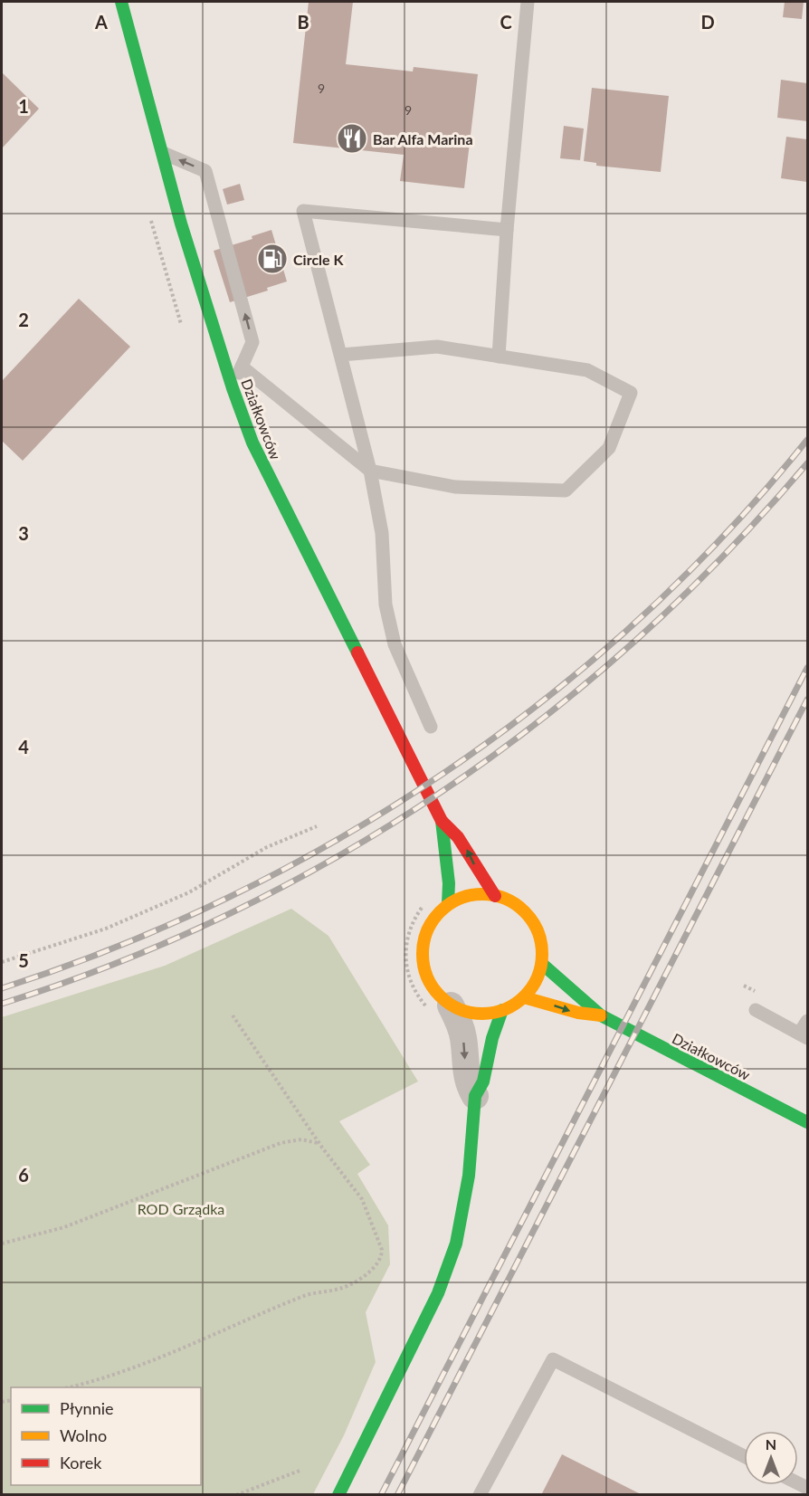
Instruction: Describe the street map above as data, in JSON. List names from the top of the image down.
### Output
{
  "streets": {
    "street": ["Działkowców"]
  },
  "parks": ["ROD Grządka"],
  "places": {
    "restaurant": ["Bar Alfa Marina"],
    "fuel station": ["Circle K"]
  },
  "house_numbers": ["9", "9"],
  "legend": ["Płynnie", "Wolno", "Korek"],
  "north": "top",
  "grid": {
    "columns": [
      "A",
      "B",
      "C",
      "D"
    ],
    "rows": [
      "1",
      "2",
      "3",
      "4",
      "5",
      "6"
    ]
  }
}
